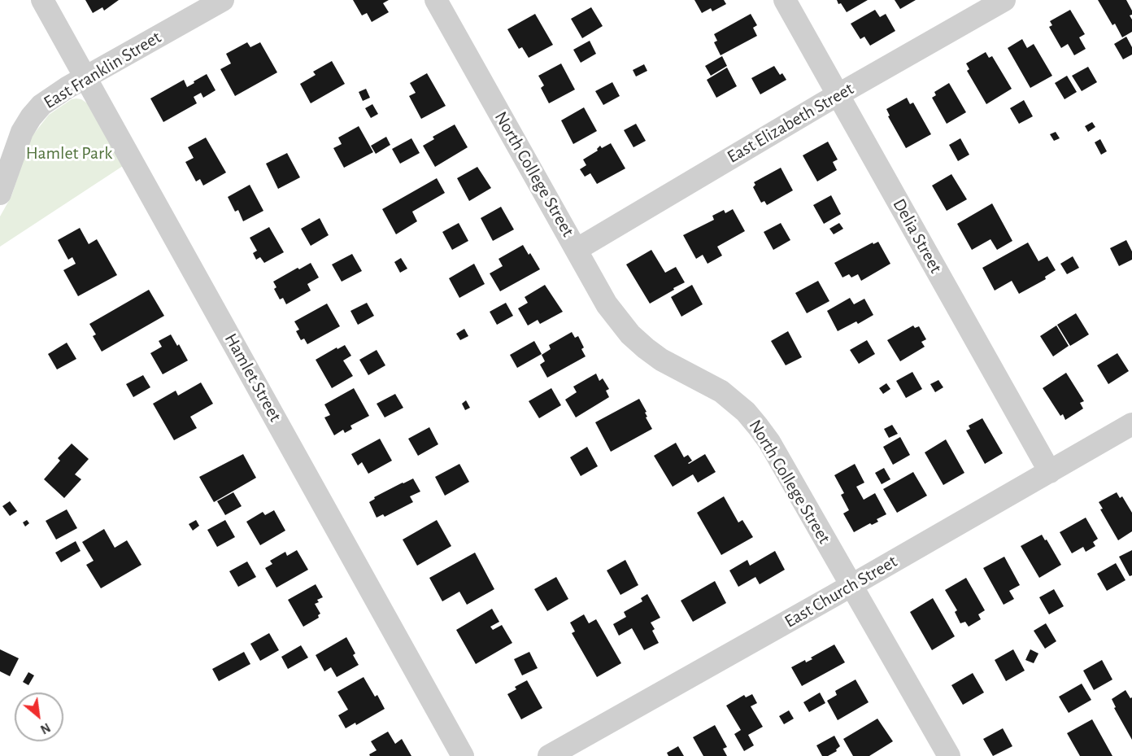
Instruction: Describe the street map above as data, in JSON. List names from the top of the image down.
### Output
{
  "streets": {
    "street": [
      "East Franklin Street",
      "East Elizabeth Street",
      "North College Street",
      "Delia Street",
      "Hamlet Street",
      "East Church Street"
    ]
  },
  "crossings": [
    ["East Franklin Street", "Hamlet Street"],
    ["East Elizabeth Street", "North College Street"],
    ["East Elizabeth Street", "Delia Street"],
    ["North College Street", "East Church Street"],
    ["Delia Street", "East Church Street"]
  ],
  "parks": ["Hamlet Park"],
  "north": "bottom right"
}
